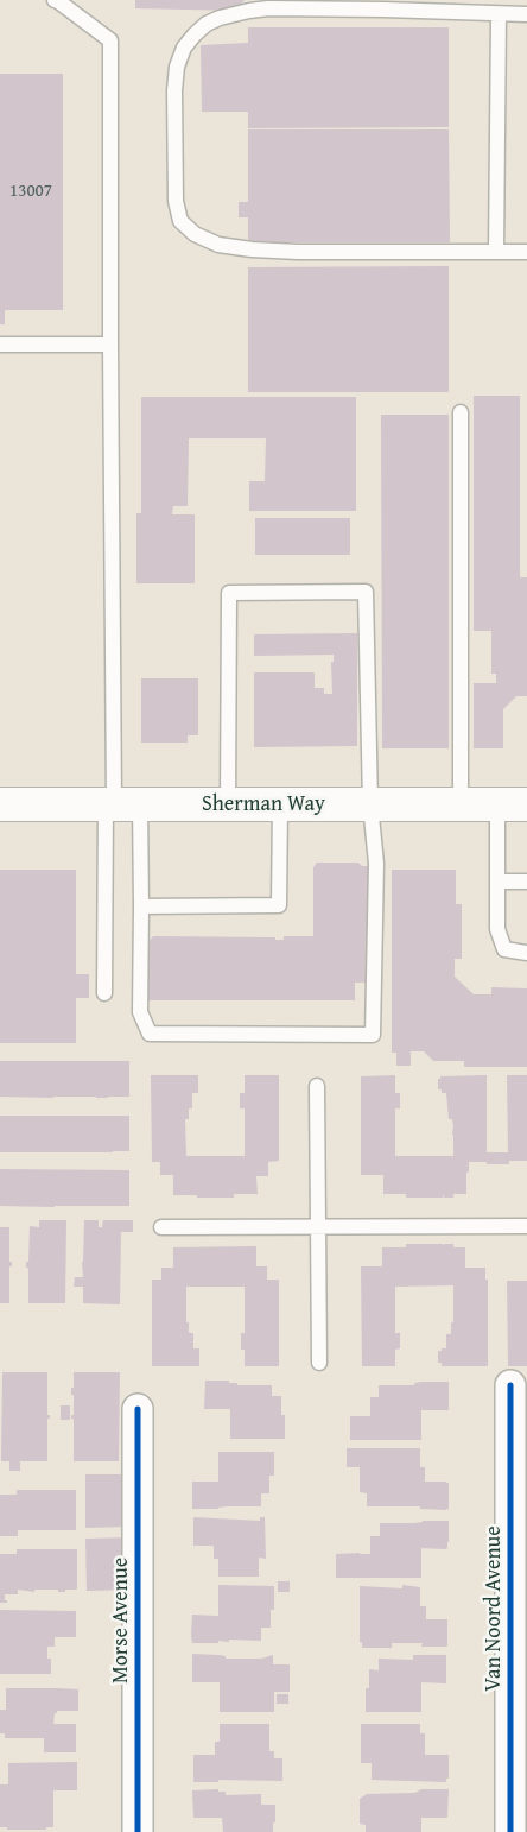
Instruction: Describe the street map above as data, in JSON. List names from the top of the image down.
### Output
{
  "streets": {
    "main road": ["Sherman Way"],
    "street": ["Van Noord Avenue", "Morse Avenue"]
  },
  "house_numbers": ["13007"]
}
